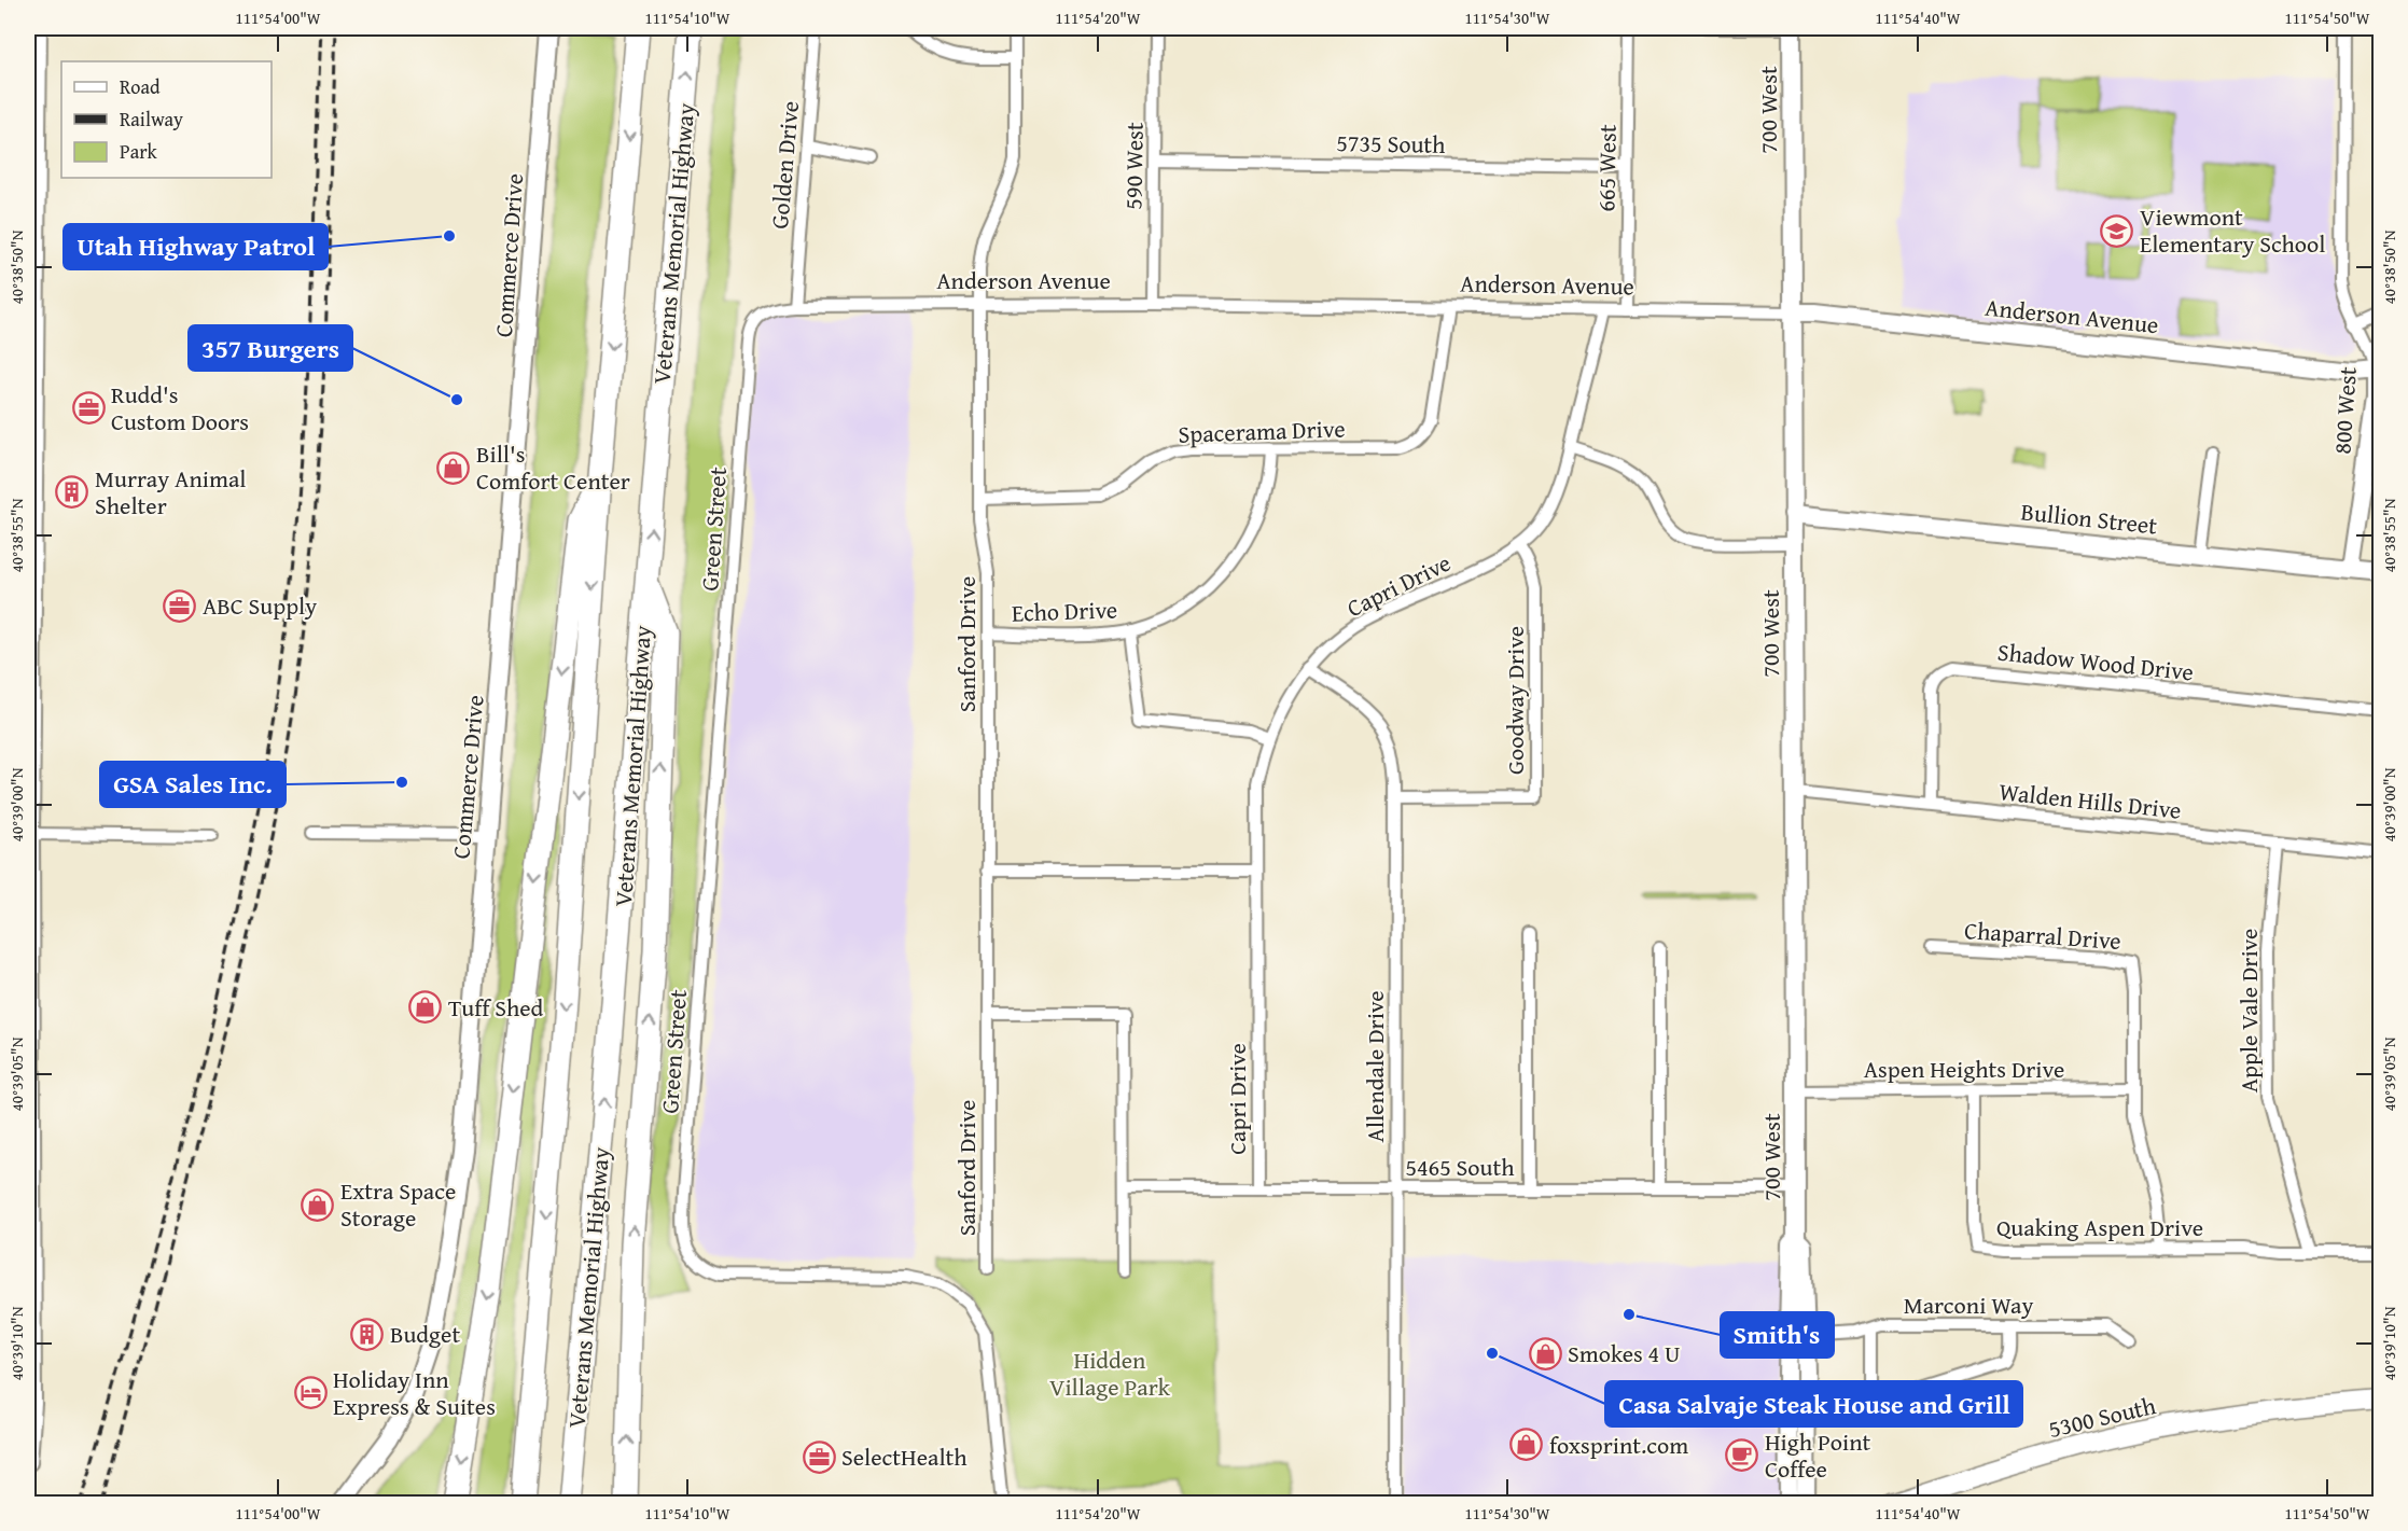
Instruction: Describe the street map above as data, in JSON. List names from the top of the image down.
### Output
{
  "streets": {
    "highway": ["Veterans Memorial Highway"],
    "main road": ["5300 South"],
    "street": [
      "700 West",
      "5735 South",
      "Golden Drive",
      "590 West",
      "665 West",
      "Commerce Drive",
      "Anderson Avenue",
      "800 West",
      "Spacerama Drive",
      "Bullion Street",
      "Green Street",
      "Capri Drive",
      "Echo Drive",
      "Sanford Drive",
      "Shadow Wood Drive",
      "Goodway Drive",
      "Walden Hills Drive",
      "Chaparral Drive",
      "Apple Vale Drive",
      "Allendale Drive",
      "Aspen Heights Drive",
      "5465 South",
      "Quaking Aspen Drive",
      "Marconi Way"
    ]
  },
  "crossings": [
    ["700 West", "Anderson Avenue"],
    ["700 West", "Bullion Street"],
    ["700 West", "Walden Hills Drive"],
    ["700 West", "Aspen Heights Drive"],
    ["700 West", "5465 South"],
    ["700 West", "Marconi Way"],
    ["5735 South", "590 West"],
    ["5735 South", "665 West"],
    ["Golden Drive", "Anderson Avenue"],
    ["590 West", "Anderson Avenue"],
    ["665 West", "Anderson Avenue"],
    ["Anderson Avenue", "800 West"],
    ["Anderson Avenue", "Spacerama Drive"],
    ["Anderson Avenue", "Green Street"],
    ["Anderson Avenue", "Capri Drive"],
    ["Anderson Avenue", "Sanford Drive"],
    ["800 West", "Bullion Street"],
    ["Spacerama Drive", "Echo Drive"],
    ["Spacerama Drive", "Sanford Drive"],
    ["Capri Drive", "Goodway Drive"],
    ["Capri Drive", "Allendale Drive"],
    ["Capri Drive", "5465 South"],
    ["Echo Drive", "Sanford Drive"],
    ["Shadow Wood Drive", "Walden Hills Drive"],
    ["Goodway Drive", "Allendale Drive"],
    ["Walden Hills Drive", "Apple Vale Drive"],
    ["Chaparral Drive", "Aspen Heights Drive"],
    ["Chaparral Drive", "Quaking Aspen Drive"],
    ["Apple Vale Drive", "Quaking Aspen Drive"],
    ["Allendale Drive", "5465 South"],
    ["Aspen Heights Drive", "Quaking Aspen Drive"]
  ],
  "parks": ["Hidden Village Park"],
  "places": {
    "school or university": ["Viewmont Elementary School"],
    "other": [
      "Utah Highway Patrol",
      "357 Burgers",
      "GSA Sales Inc.",
      "Smith's",
      "Casa Salvaje Steak House and Grill"
    ],
    "office": ["Rudd's Custom Doors", "ABC Supply", "SelectHealth"],
    "shop": [
      "Bill's Comfort Center",
      "Tuff Shed",
      "Extra Space Storage",
      "Smokes 4 U",
      "foxsprint.com"
    ],
    "building": ["Murray Animal Shelter", "Budget"],
    "hotel": ["Holiday Inn Express & Suites"],
    "cafe": ["High Point Coffee"]
  },
  "legend": ["Road", "Railway", "Park"],
  "coordinates": [
    "111°54'00\"W",
    "111°54'10\"W",
    "111°54'20\"W",
    "111°54'30\"W",
    "111°54'40\"W",
    "111°54'50\"W",
    "40°38'50\"N",
    "40°38'55\"N",
    "40°39'00\"N",
    "40°39'05\"N",
    "40°39'10\"N"
  ]
}
